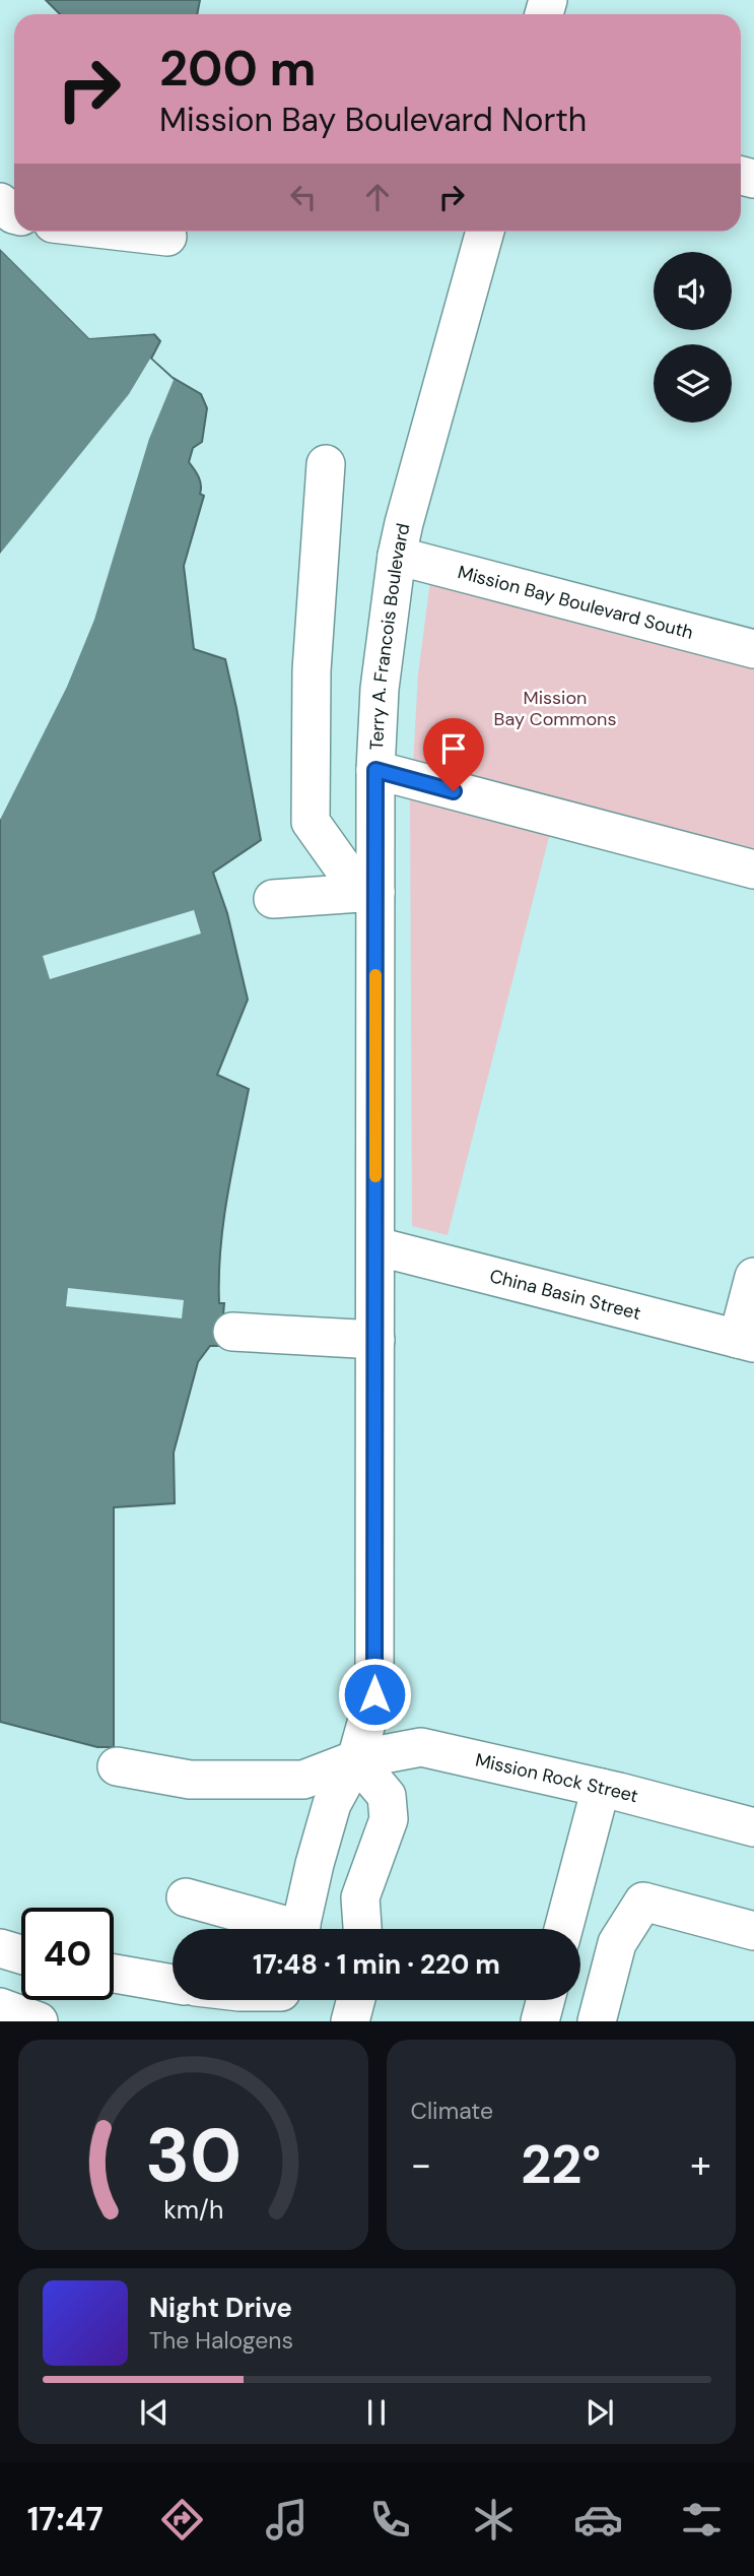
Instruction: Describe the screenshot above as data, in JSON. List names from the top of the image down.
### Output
{
  "streets": {
    "street": [
      "Mission Bay Boulevard South",
      "Terry A. Francois Boulevard",
      "China Basin Street",
      "Mission Rock Street"
    ]
  },
  "crossings": [
    ["Mission Bay Boulevard South", "Terry A. Francois Boulevard"],
    ["Terry A. Francois Boulevard", "China Basin Street"],
    ["Terry A. Francois Boulevard", "Mission Rock Street"]
  ],
  "parks": ["Mission Bay Commons"],
  "page": {
    "turn": ["200 m", "Mission Bay Boulevard North"],
    "limit": "40",
    "trip": "17:48 · 1 min · 220 m",
    "tile": "Climate",
    "heat": ["−", "22°", "+"],
    "song": ["Night Drive", "The Halogens"],
    "tabs": "17:47",
    "gauge": ["30", "km/h"]
  }
}
